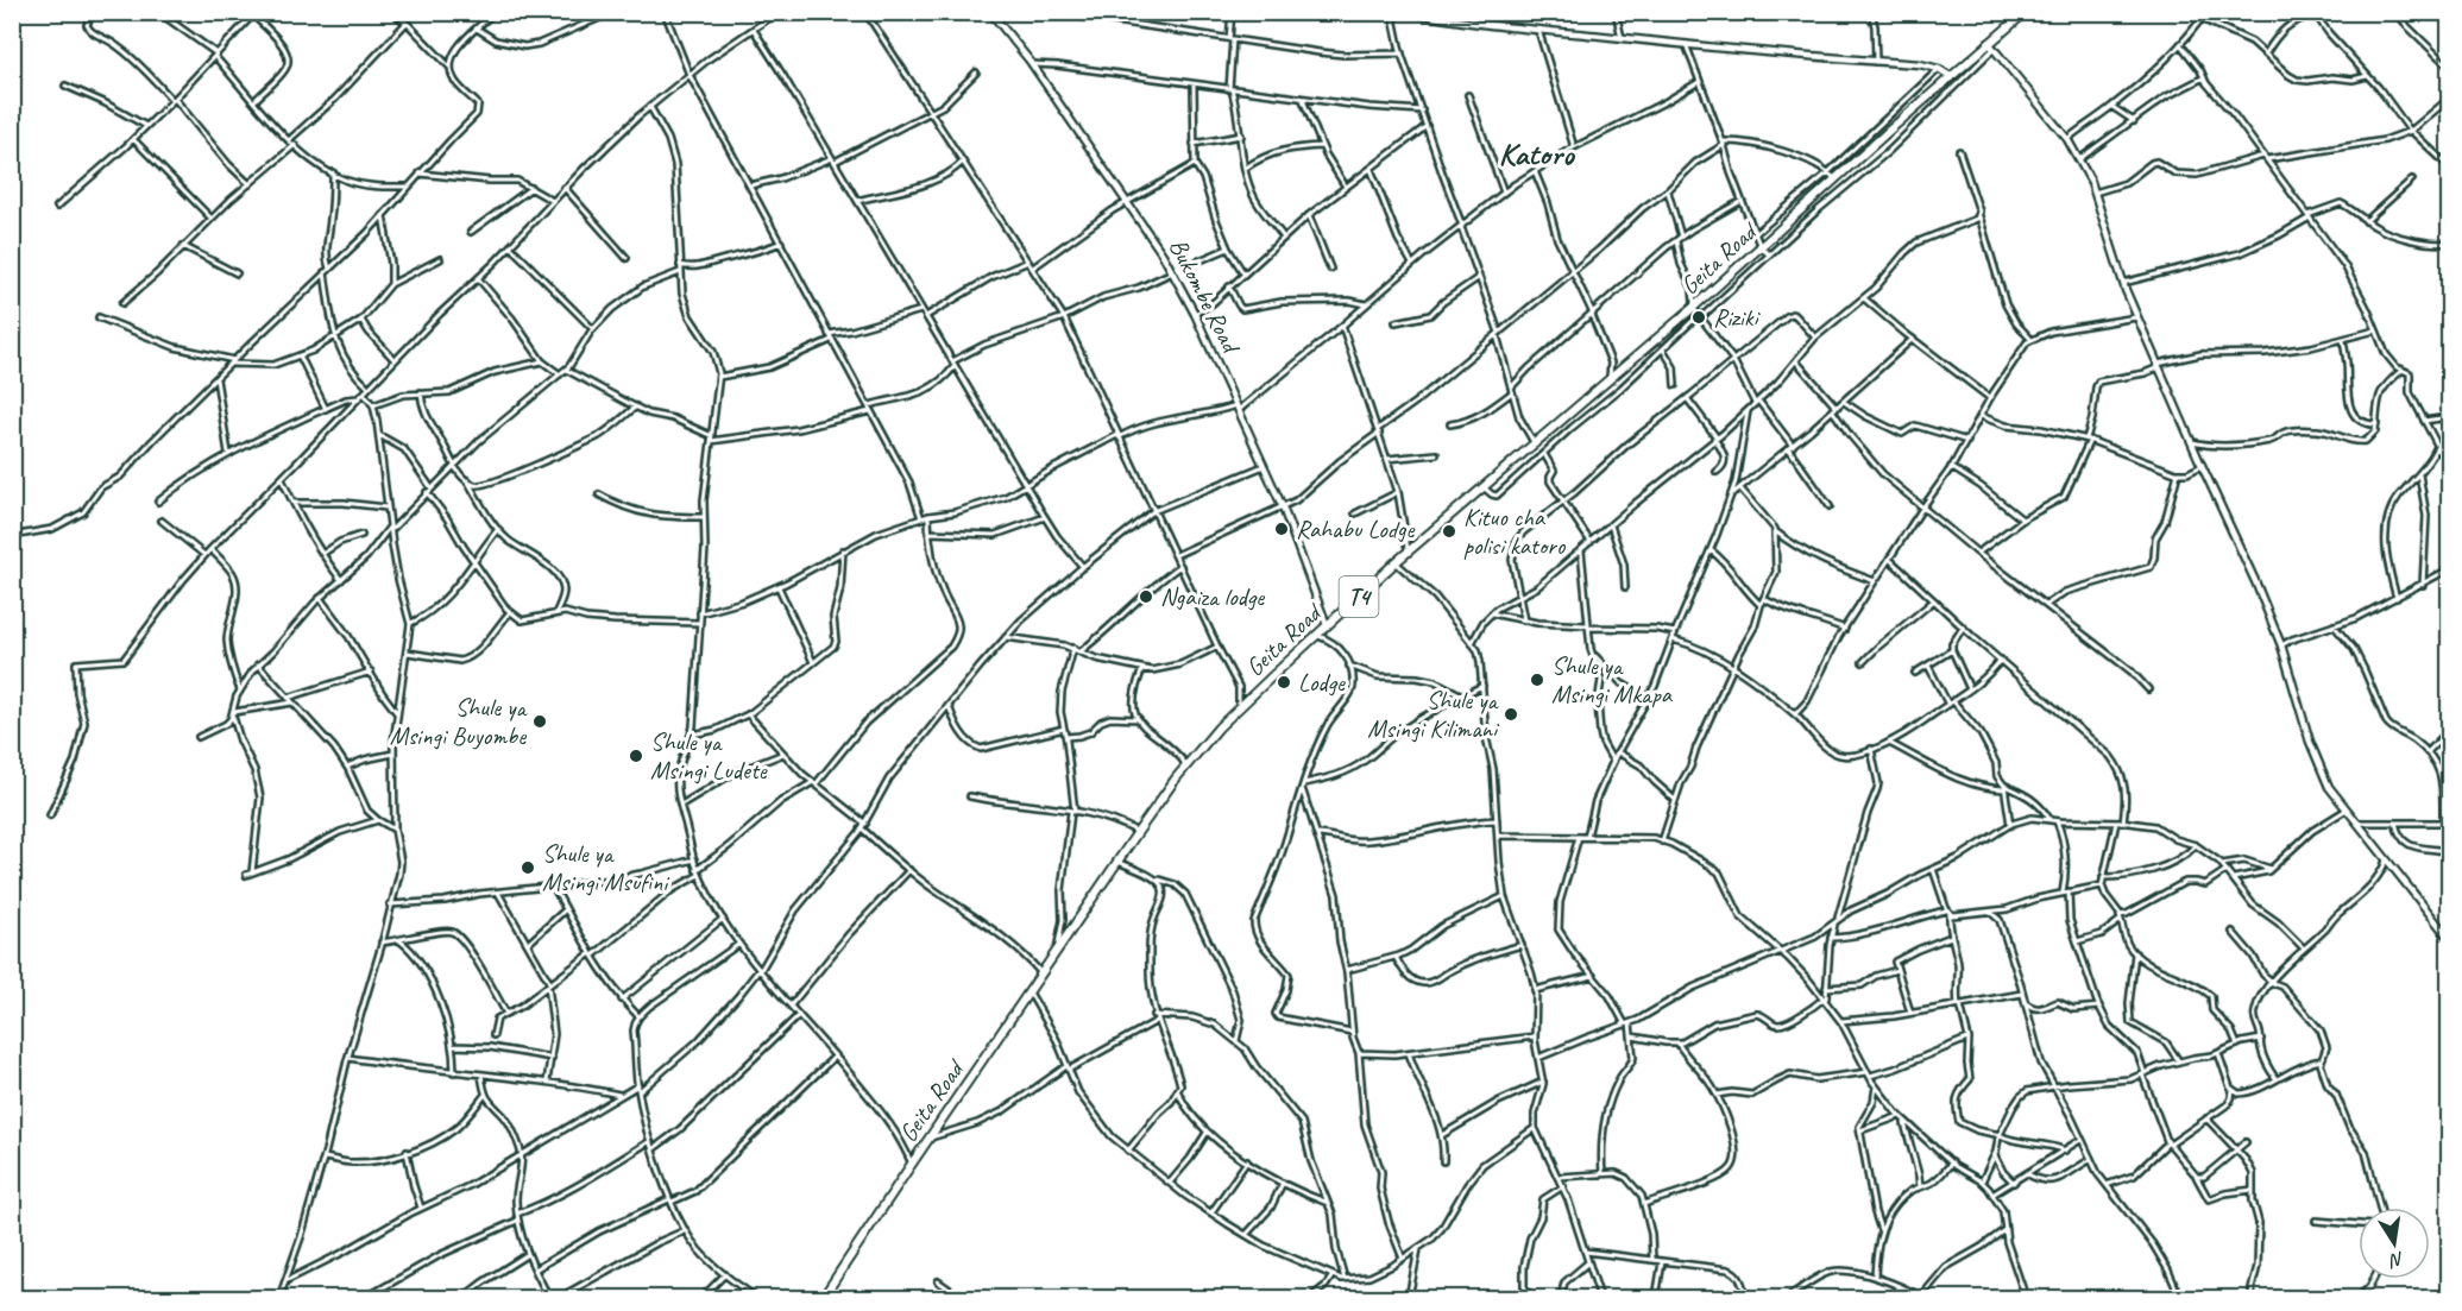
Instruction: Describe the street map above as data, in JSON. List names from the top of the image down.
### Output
{
  "streets": {
    "highway": ["Geita Road", "T4"],
    "street": ["Bukombe Road"]
  },
  "crossings": [
    ["Geita Road", "Bukombe Road"]
  ],
  "districts": ["Katoro"],
  "places": [
    "Riziki",
    "Rahabu Lodge",
    "Kituo cha polisi katoro",
    "Ngaiza lodge",
    "Shule ya Msingi Mkapa",
    "Lodge",
    "Shule ya Msingi Kilimani",
    "Shule ya Msingi Buyombe",
    "Shule ya Msingi Ludete",
    "Shule ya Msingi Msufini"
  ],
  "north": "bottom"
}
